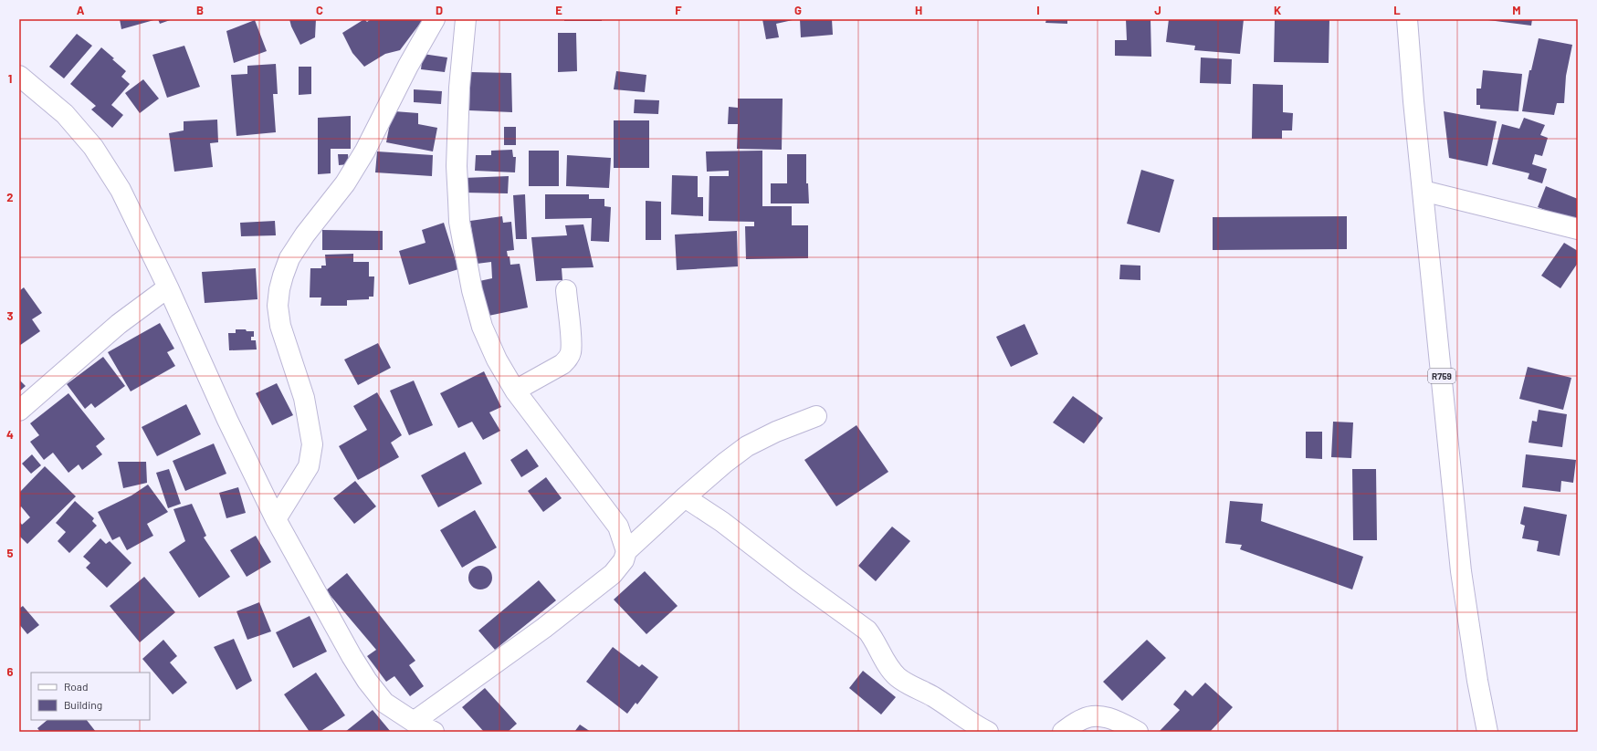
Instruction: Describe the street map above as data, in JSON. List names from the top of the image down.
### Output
{
  "streets": {
    "street": ["R759"]
  },
  "legend": ["Road", "Building"],
  "grid": {
    "columns": [
      "A",
      "B",
      "C",
      "D",
      "E",
      "F",
      "G",
      "H",
      "I",
      "J",
      "K",
      "L",
      "M"
    ],
    "rows": [
      "1",
      "2",
      "3",
      "4",
      "5",
      "6"
    ]
  }
}
